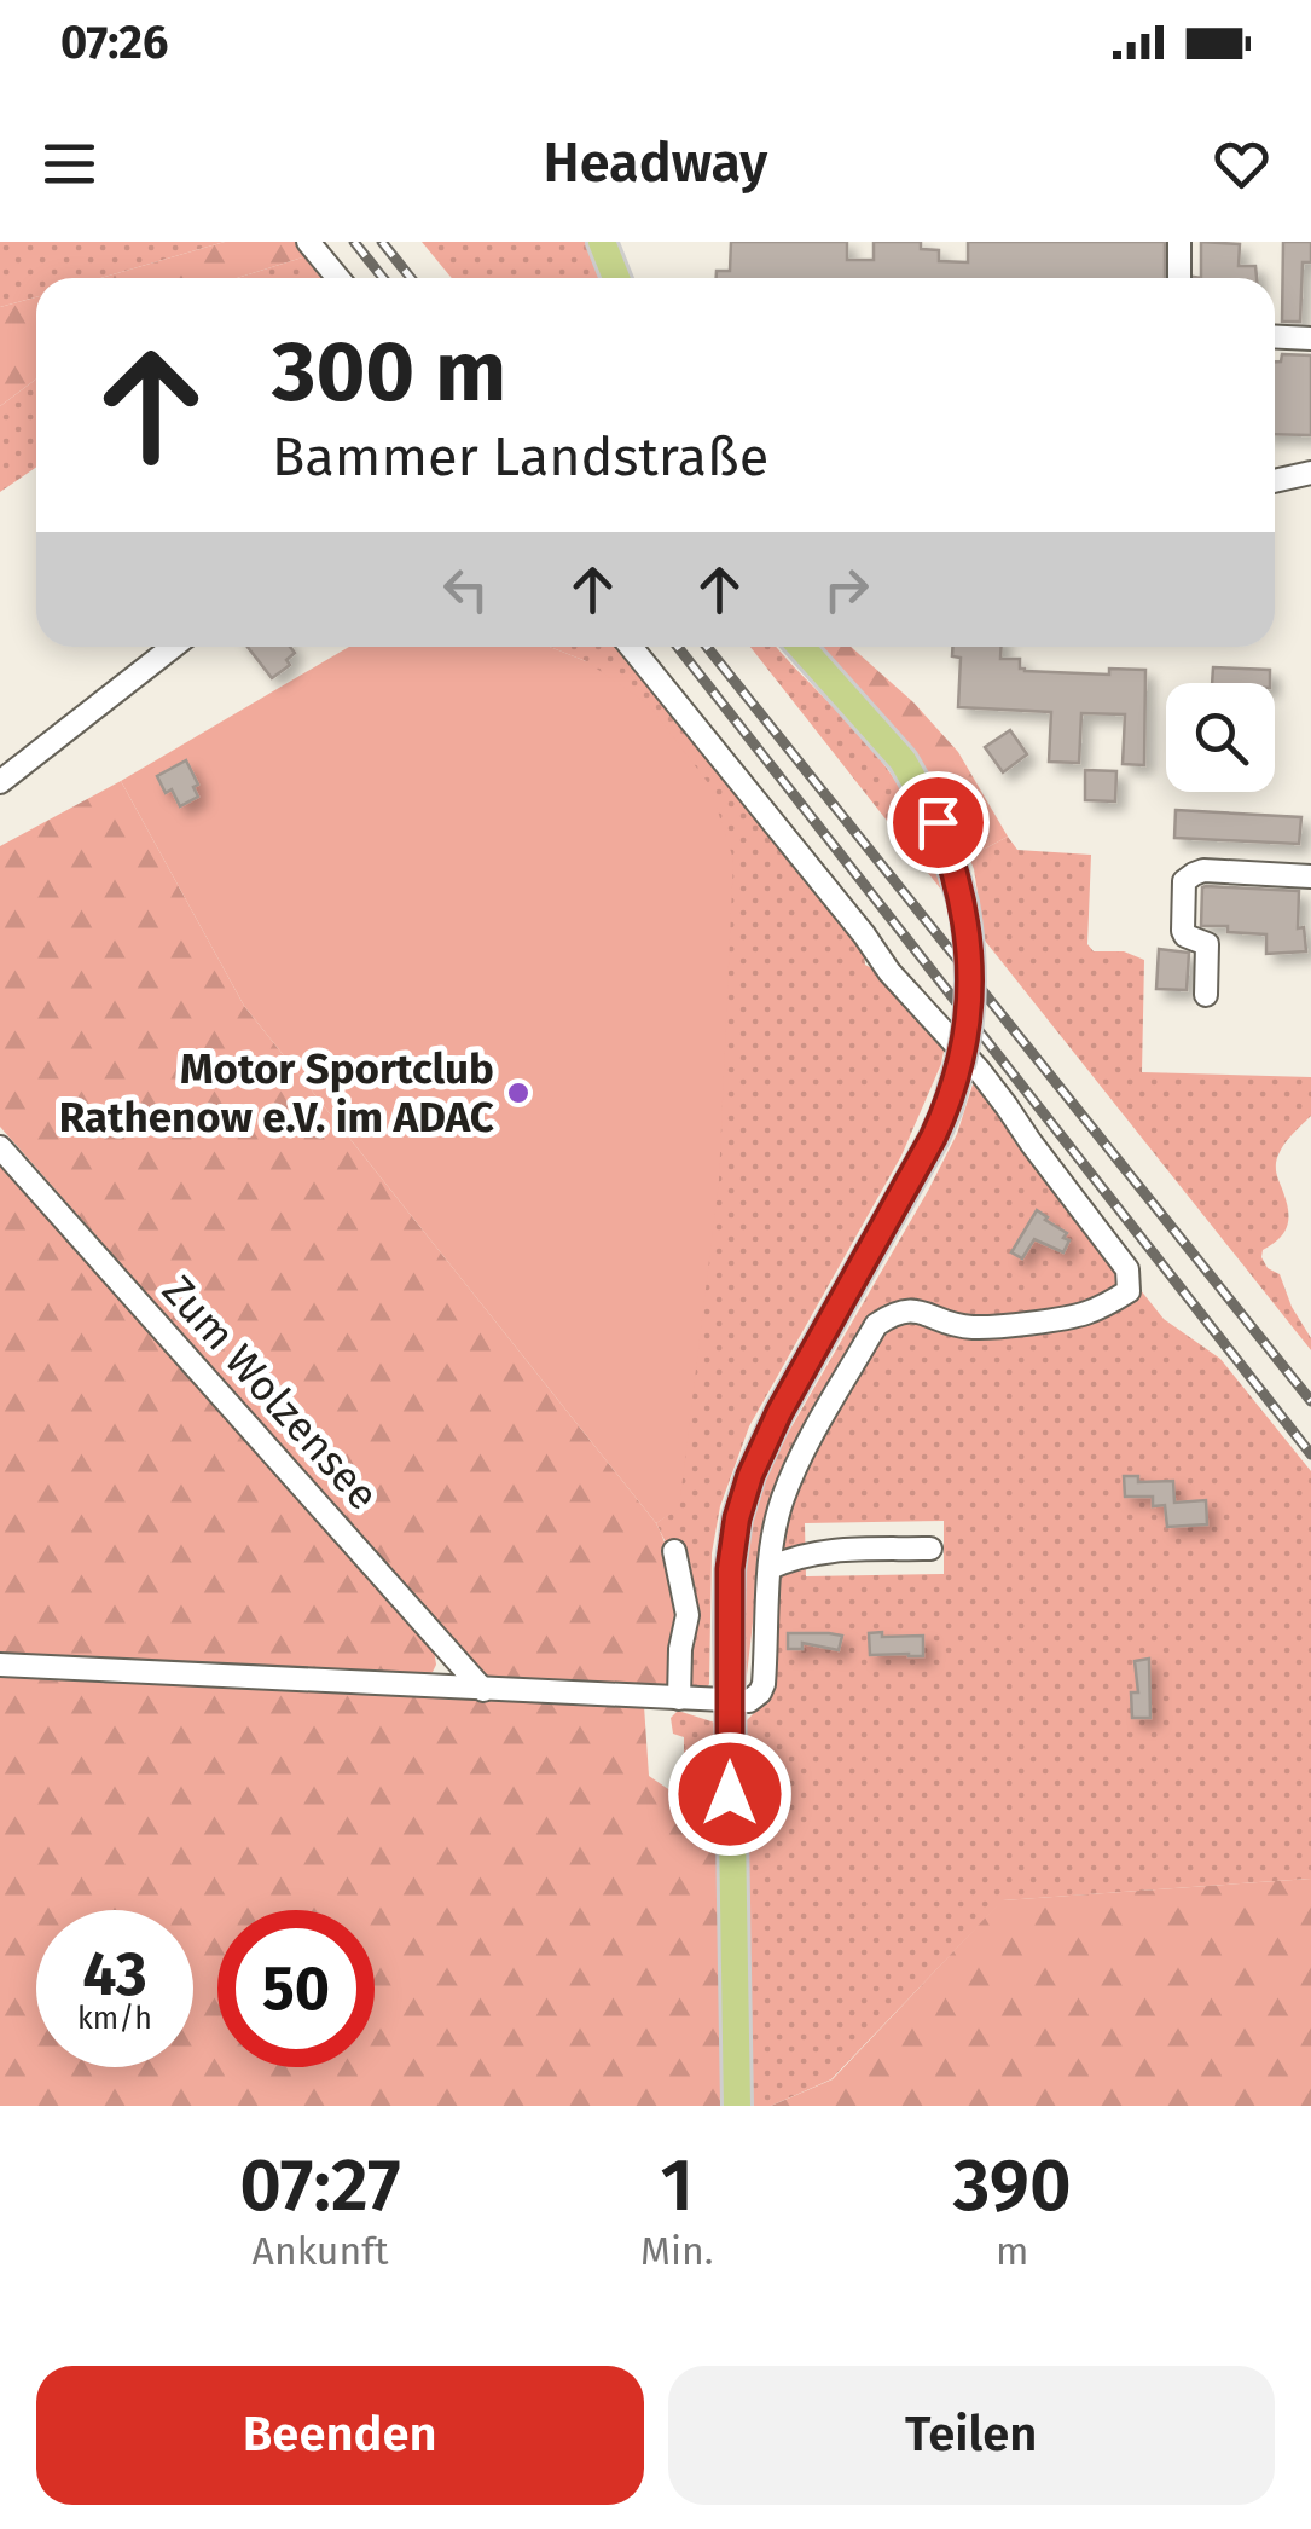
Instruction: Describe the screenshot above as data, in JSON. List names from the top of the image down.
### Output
{
  "streets": {
    "street": ["Zum Wolzensee"]
  },
  "places": ["Motor Sportclub Rathenow e.V. im ADAC"],
  "page": {
    "status": "07:26",
    "header": "Headway",
    "turn": ["300 m", "Bammer Landstraße"],
    "speed": "43 km/h",
    "limit": "50",
    "eta": [
      "07:27",
      "Ankunft",
      "1",
      "Min.",
      "390",
      "m"
    ],
    "buttons": ["Beenden", "Teilen"]
  }
}
